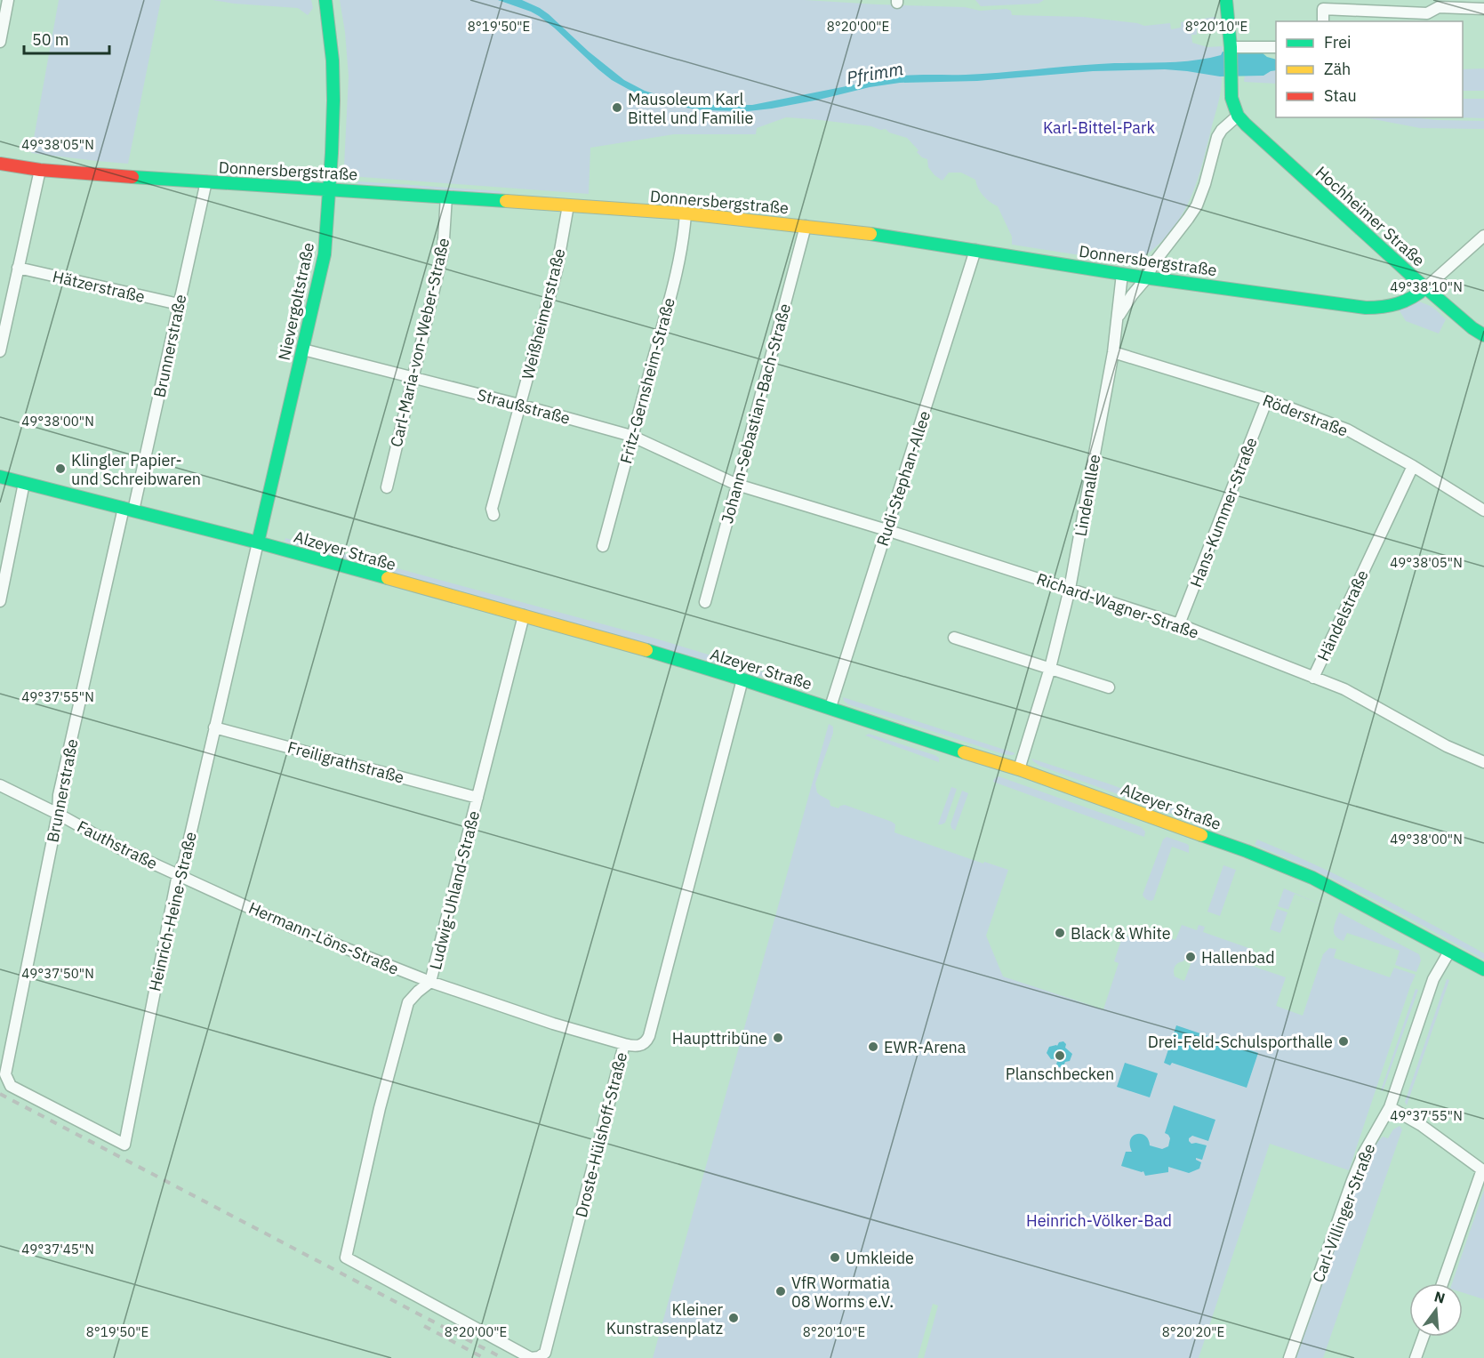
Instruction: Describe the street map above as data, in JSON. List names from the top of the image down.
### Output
{
  "streets": {
    "street": [
      "Donnersbergstraße",
      "Hochheimer Straße",
      "Hätzerstraße",
      "Nievergoltstraße",
      "Weißheimerstraße",
      "Carl-Maria-von-Weber-Straße",
      "Brunnerstraße",
      "Fritz-Gernsheim-Straße",
      "Straußstraße",
      "Johann-Sebastian-Bach-Straße",
      "Röderstraße",
      "Rudi-Stephan-Allee",
      "Lindenallee",
      "Hans-Kummer-Straße",
      "Alzeyer Straße",
      "Richard-Wagner-Straße",
      "Händelstraße",
      "Freiligrathstraße",
      "Fauthstraße",
      "Ludwig-Uhland-Straße",
      "Heinrich-Heine-Straße",
      "Hermann-Löns-Straße",
      "Droste-Hülshoff-Straße",
      "Carl-Villinger-Straße"
    ]
  },
  "crossings": [
    ["Donnersbergstraße", "Hochheimer Straße"],
    ["Donnersbergstraße", "Nievergoltstraße"],
    ["Donnersbergstraße", "Weißheimerstraße"],
    ["Donnersbergstraße", "Carl-Maria-von-Weber-Straße"],
    ["Donnersbergstraße", "Brunnerstraße"],
    ["Donnersbergstraße", "Fritz-Gernsheim-Straße"],
    ["Donnersbergstraße", "Johann-Sebastian-Bach-Straße"],
    ["Donnersbergstraße", "Rudi-Stephan-Allee"],
    ["Donnersbergstraße", "Lindenallee"],
    ["Hochheimer Straße", "Lindenallee"],
    ["Hätzerstraße", "Brunnerstraße"],
    ["Nievergoltstraße", "Straußstraße"],
    ["Nievergoltstraße", "Alzeyer Straße"],
    ["Nievergoltstraße", "Heinrich-Heine-Straße"],
    ["Weißheimerstraße", "Straußstraße"],
    ["Carl-Maria-von-Weber-Straße", "Straußstraße"],
    ["Brunnerstraße", "Alzeyer Straße"],
    ["Brunnerstraße", "Fauthstraße"],
    ["Brunnerstraße", "Heinrich-Heine-Straße"],
    ["Fritz-Gernsheim-Straße", "Straußstraße"],
    ["Straußstraße", "Johann-Sebastian-Bach-Straße"],
    ["Straußstraße", "Richard-Wagner-Straße"],
    ["Johann-Sebastian-Bach-Straße", "Richard-Wagner-Straße"],
    ["Röderstraße", "Lindenallee"],
    ["Röderstraße", "Hans-Kummer-Straße"],
    ["Röderstraße", "Händelstraße"],
    ["Rudi-Stephan-Allee", "Alzeyer Straße"],
    ["Rudi-Stephan-Allee", "Richard-Wagner-Straße"],
    ["Lindenallee", "Alzeyer Straße"],
    ["Lindenallee", "Richard-Wagner-Straße"],
    ["Hans-Kummer-Straße", "Richard-Wagner-Straße"],
    ["Alzeyer Straße", "Ludwig-Uhland-Straße"],
    ["Alzeyer Straße", "Heinrich-Heine-Straße"],
    ["Alzeyer Straße", "Droste-Hülshoff-Straße"],
    ["Alzeyer Straße", "Carl-Villinger-Straße"],
    ["Richard-Wagner-Straße", "Händelstraße"],
    ["Freiligrathstraße", "Ludwig-Uhland-Straße"],
    ["Freiligrathstraße", "Heinrich-Heine-Straße"],
    ["Fauthstraße", "Heinrich-Heine-Straße"],
    ["Fauthstraße", "Hermann-Löns-Straße"],
    ["Ludwig-Uhland-Straße", "Hermann-Löns-Straße"],
    ["Ludwig-Uhland-Straße", "Droste-Hülshoff-Straße"],
    ["Heinrich-Heine-Straße", "Hermann-Löns-Straße"],
    ["Hermann-Löns-Straße", "Droste-Hülshoff-Straße"]
  ],
  "water": ["Pfrimm"],
  "parks": ["Karl-Bittel-Park", "Heinrich-Völker-Bad"],
  "places": [
    "Mausoleum Karl Bittel und Familie",
    "Klingler Papier- und Schreibwaren",
    "Black & White",
    "Hallenbad",
    "Haupttribüne",
    "Drei-Feld-Schulsporthalle",
    "EWR-Arena",
    "Planschbecken",
    "Umkleide",
    "VfR Wormatia 08 Worms e.V.",
    "Kleiner Kunstrasenplatz"
  ],
  "legend": ["Frei", "Zäh", "Stau"],
  "scale_bar": "50 m",
  "north": "top",
  "coordinates": [
    "8°19'50\"E",
    "8°20'00\"E",
    "8°20'10\"E",
    "49°38'05\"N",
    "49°38'10\"N",
    "49°38'00\"N",
    "49°37'55\"N",
    "49°37'50\"N",
    "49°37'45\"N",
    "8°20'20\"E"
  ]
}
